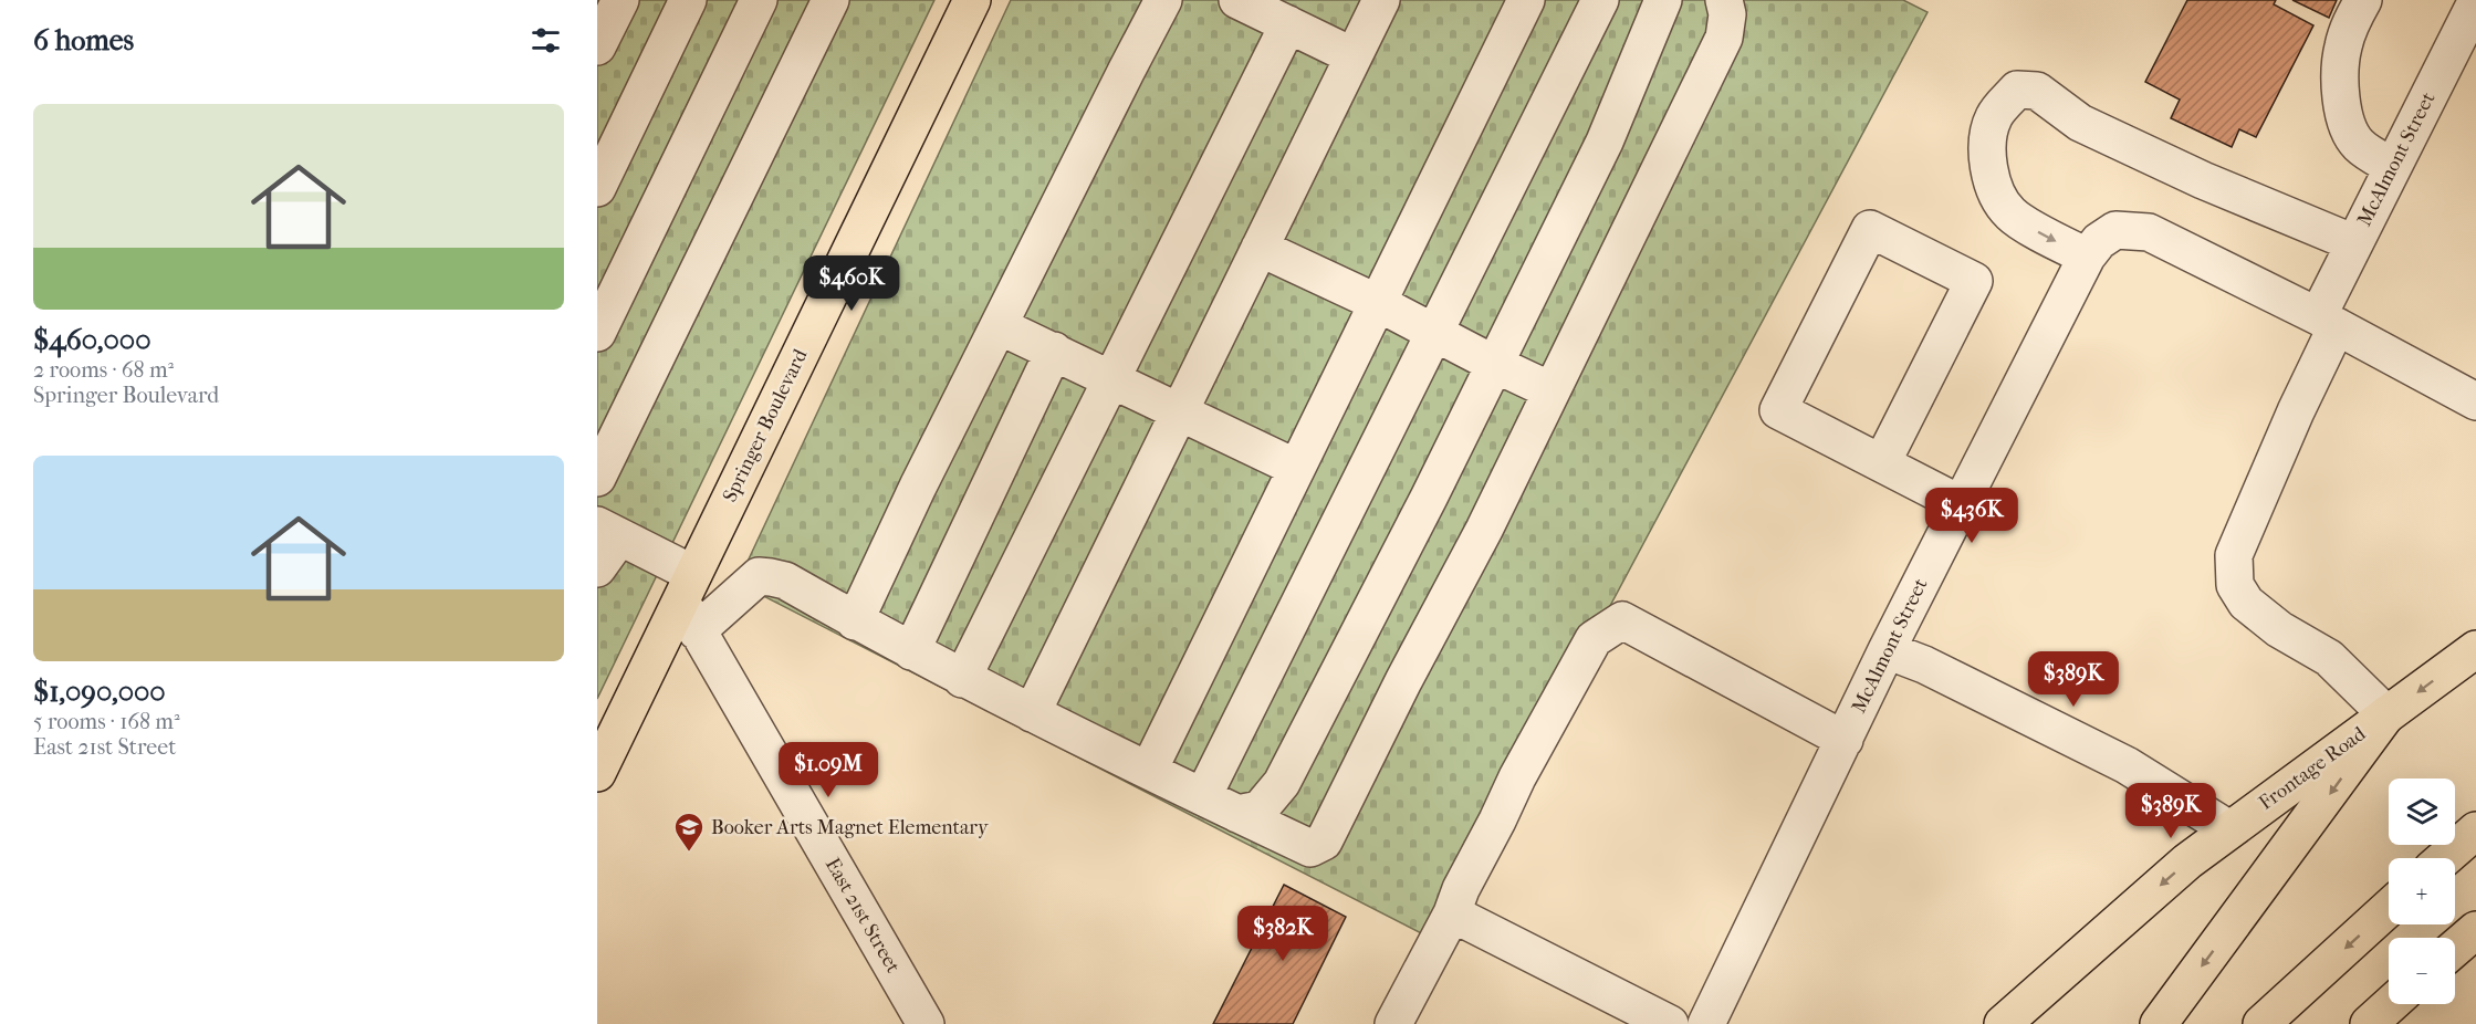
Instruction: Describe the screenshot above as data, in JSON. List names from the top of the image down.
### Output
{
  "streets": {
    "main road": ["Springer Boulevard", "Frontage Road"],
    "street": ["McAlmont Street", "East 21st Street"]
  },
  "crossings": [
    ["Springer Boulevard", "East 21st Street"]
  ],
  "places": {
    "school or university": ["Booker Arts Magnet Elementary"]
  },
  "page": {
    "heading": "6 homes",
    "list": [
      {
        "name": "$460,000",
        "note": "2 rooms · 68 m² · Springer Boulevard"
      },
      {
        "name": "$1,090,000",
        "note": "5 rooms · 168 m² · East 21st Street"
      }
    ],
    "price": [
      "$460K",
      "$436K",
      "$389K",
      "$1.09M",
      "$389K",
      "$382K"
    ],
    "map_buttons": ["+", "−"]
  }
}
